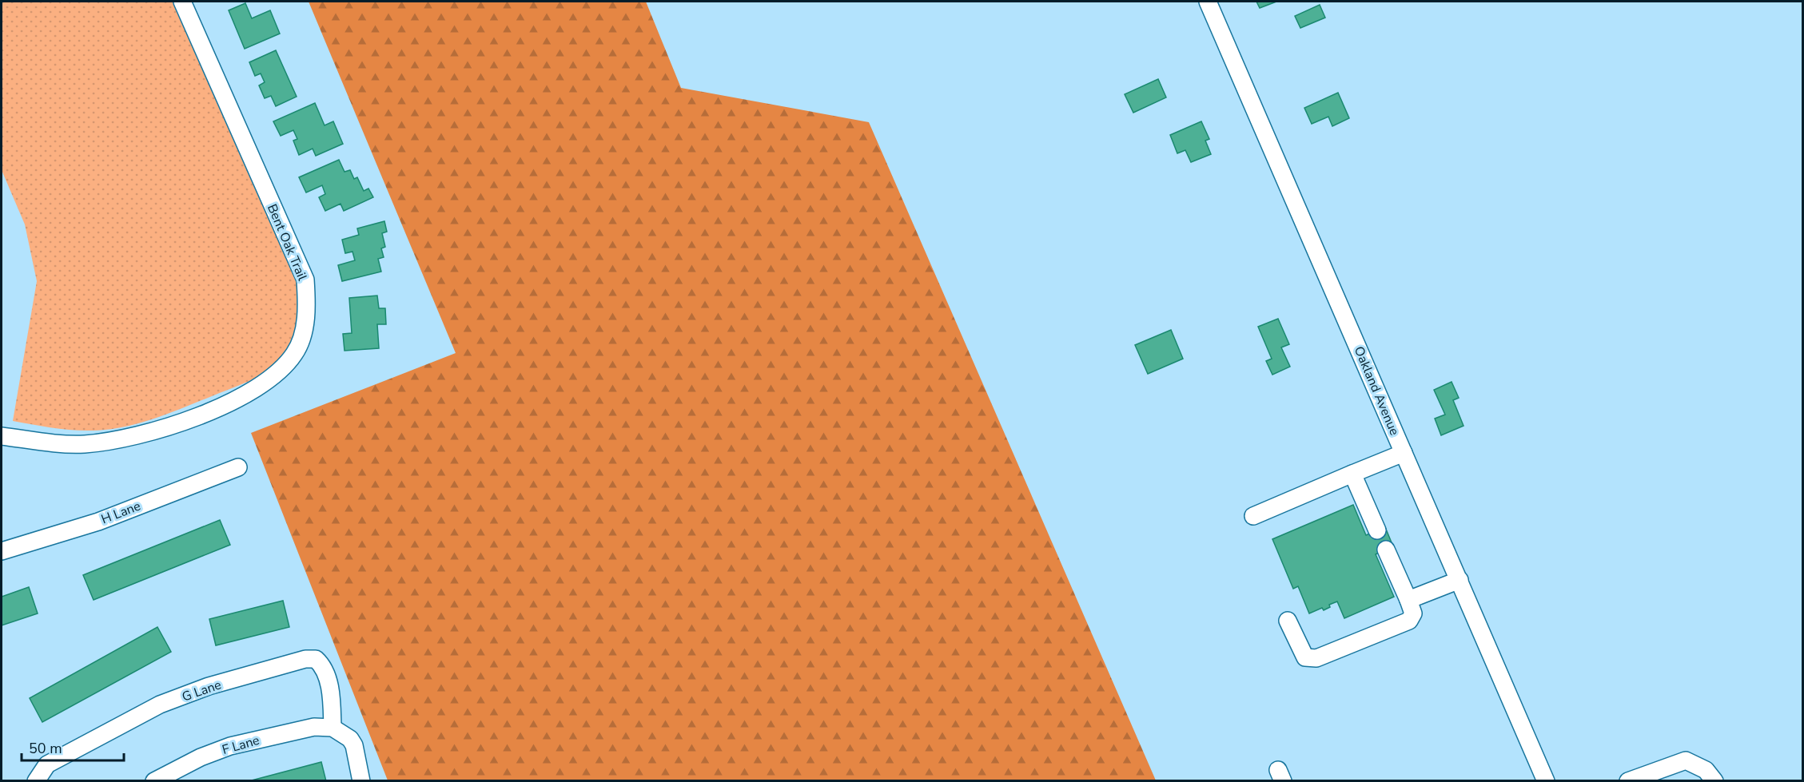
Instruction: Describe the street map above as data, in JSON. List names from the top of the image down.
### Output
{
  "streets": {
    "street": [
      "Bent Oak Trail",
      "Oakland Avenue",
      "H Lane",
      "G Lane",
      "F Lane"
    ]
  },
  "crossings": [
    ["G Lane", "F Lane"]
  ],
  "scale_bar": "50 m"
}
